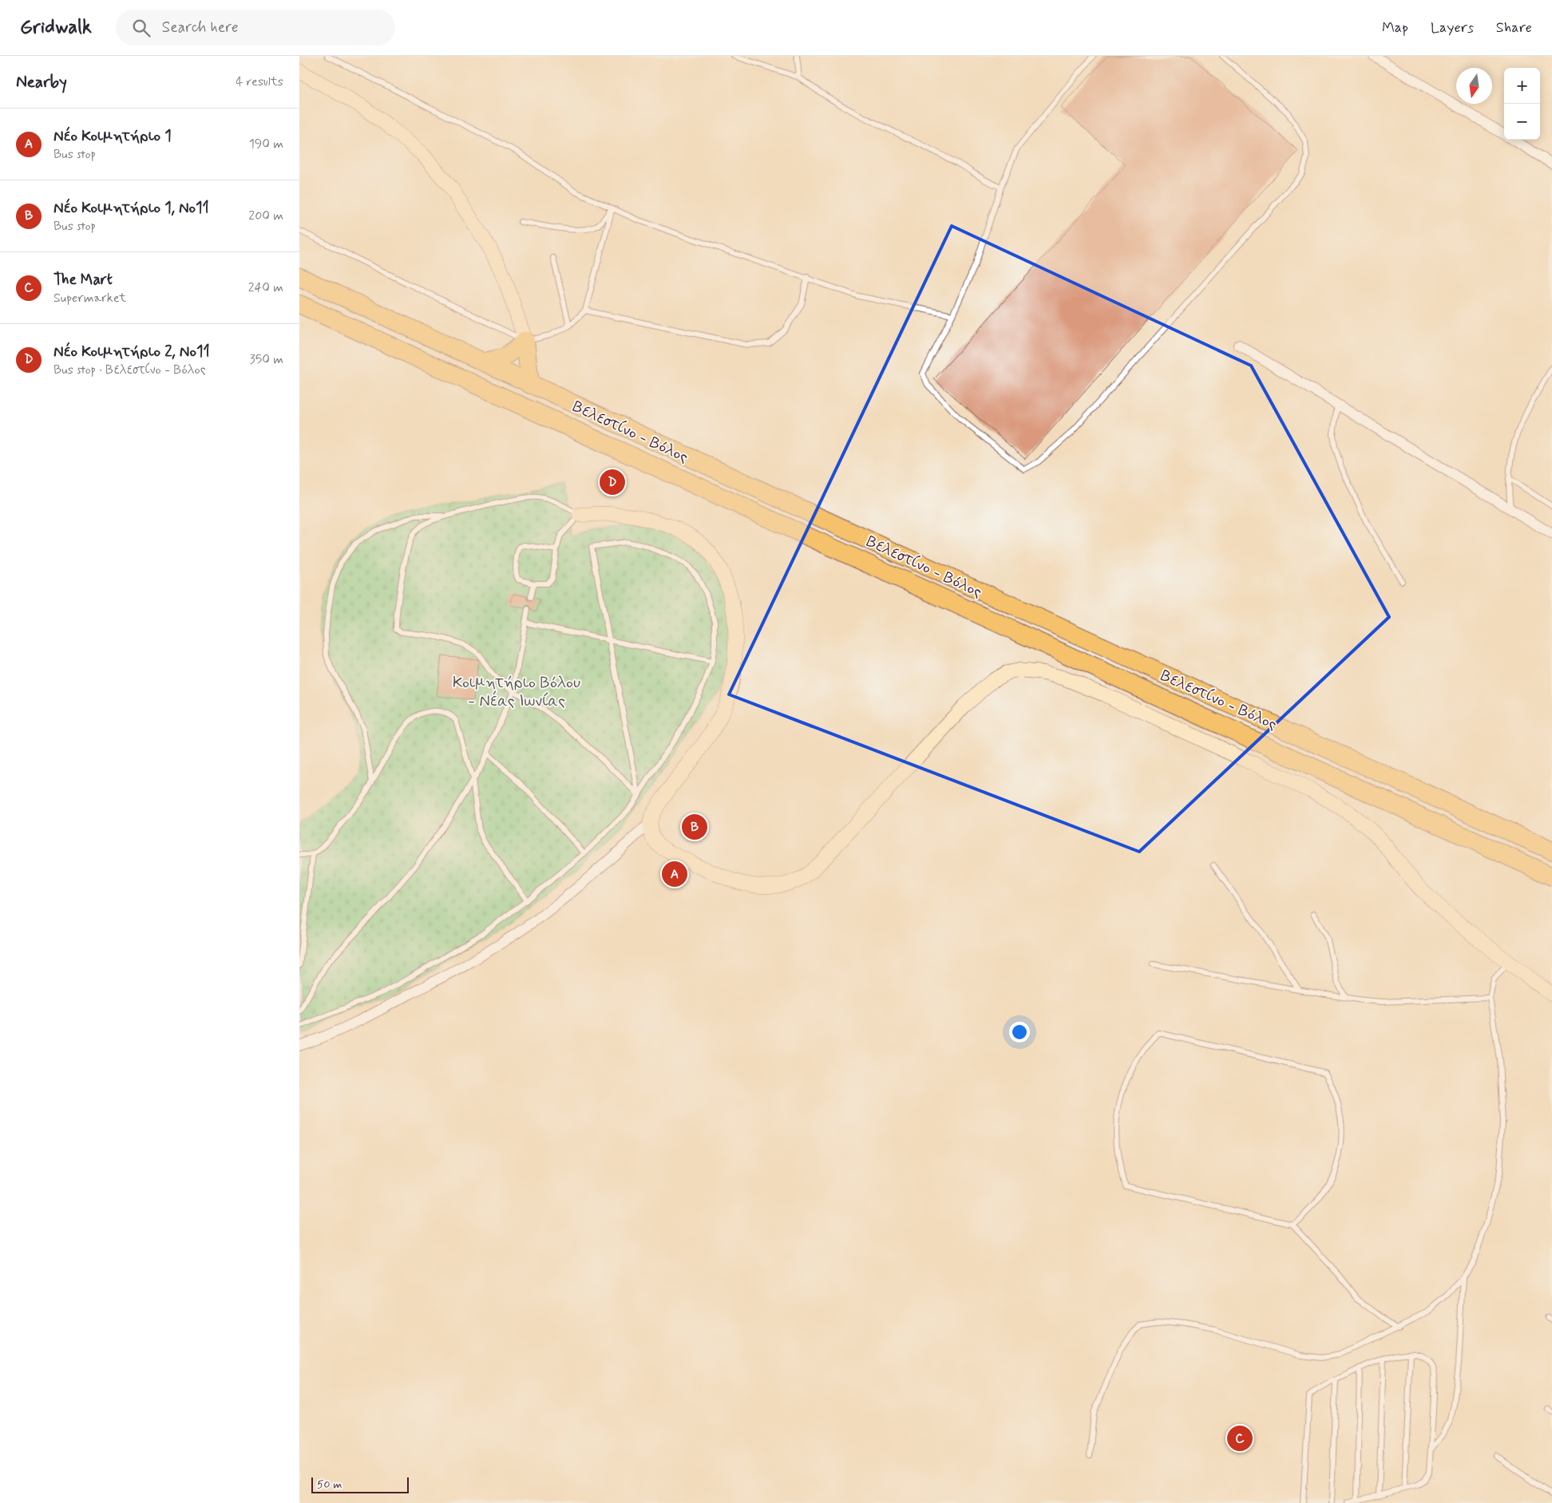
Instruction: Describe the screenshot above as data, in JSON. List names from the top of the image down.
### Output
{
  "streets": {
    "highway": ["Βελεστίνο - Βόλος"]
  },
  "parks": ["Κοιμητήριο Βόλου - Νέας Ιωνίας"],
  "scale_bar": "50 m",
  "north": "bottom",
  "page": {
    "header": "Gridwalk",
    "search": "Search here",
    "nav": ["Map", "Layers", "Share"],
    "heading": ["Nearby", "4 results"],
    "map_buttons": ["+", "−"],
    "list": [
      {
        "mark": "A",
        "name": "Νέο Κοιμητήριο 1",
        "note": "Bus stop",
        "value": "190 m"
      },
      {
        "mark": "B",
        "name": "Νέο Κοιμητήριο 1, Νο11",
        "note": "Bus stop",
        "value": "200 m"
      },
      {
        "mark": "C",
        "name": "The Mart",
        "note": "Supermarket",
        "value": "240 m"
      },
      {
        "mark": "D",
        "name": "Νέο Κοιμητήριο 2, Νο11",
        "note": "Bus stop · Βελεστίνο - Βόλος",
        "value": "350 m"
      }
    ],
    "pins": [
      "D",
      "B",
      "A",
      "C"
    ],
    "scale": "50 m"
  }
}
